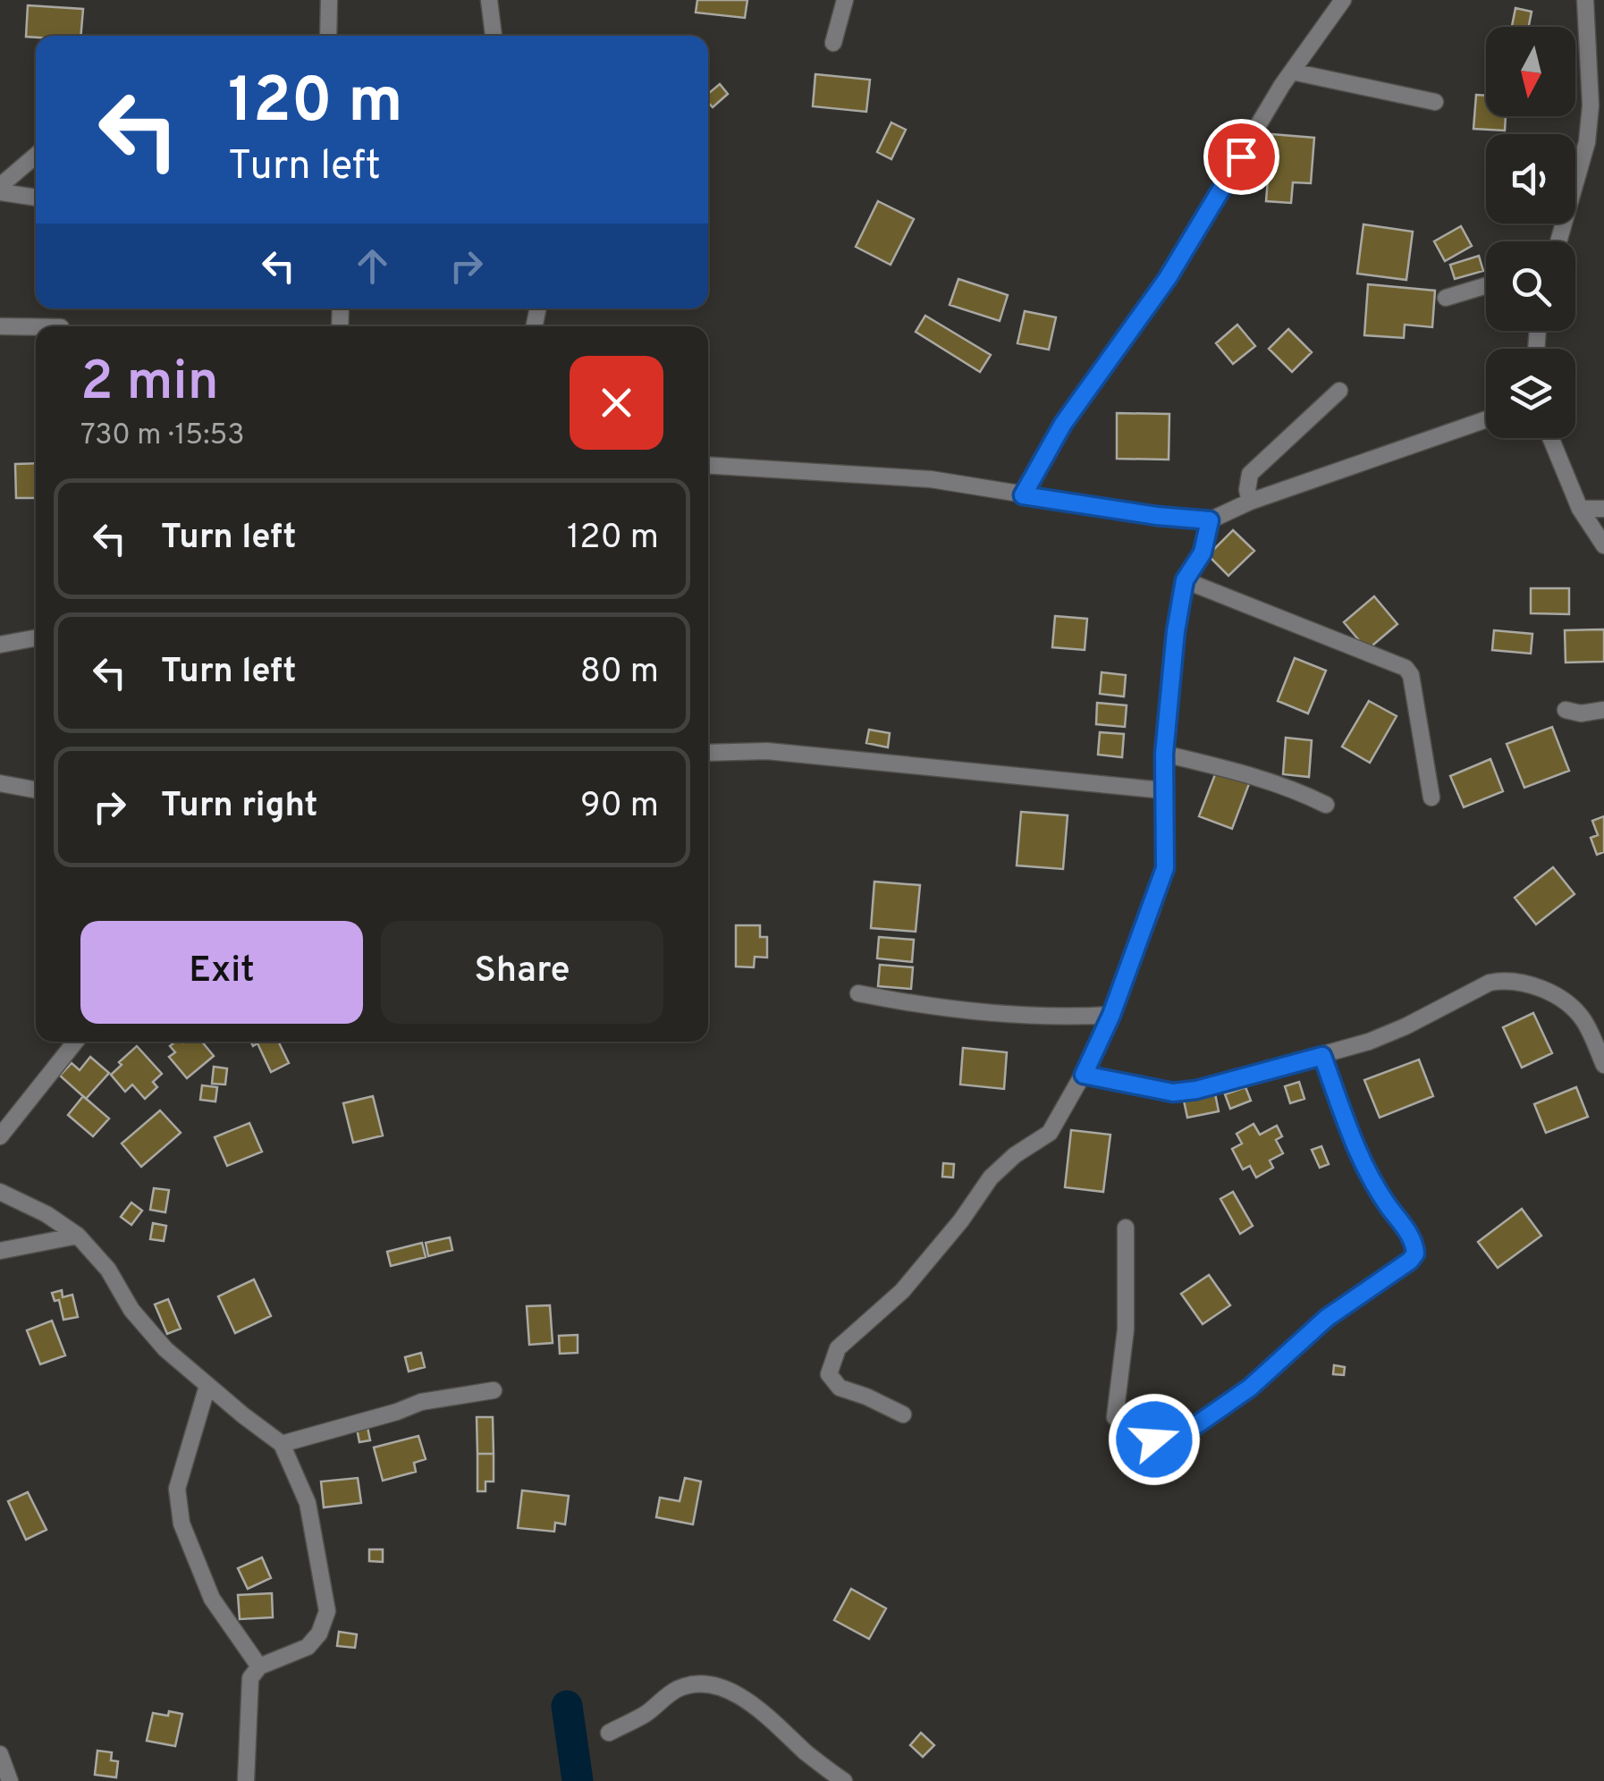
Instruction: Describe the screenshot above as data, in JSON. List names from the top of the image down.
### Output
{
  "north": "bottom",
  "page": {
    "turn": ["120 m", "Turn left"],
    "heading": ["2 min", "730 m · 15:53"],
    "list": [
      {
        "name": "Turn left",
        "value": "120 m"
      },
      {
        "name": "Turn left",
        "value": "80 m"
      },
      {
        "name": "Turn right",
        "value": "90 m"
      }
    ],
    "buttons": ["Exit", "Share"]
  }
}
